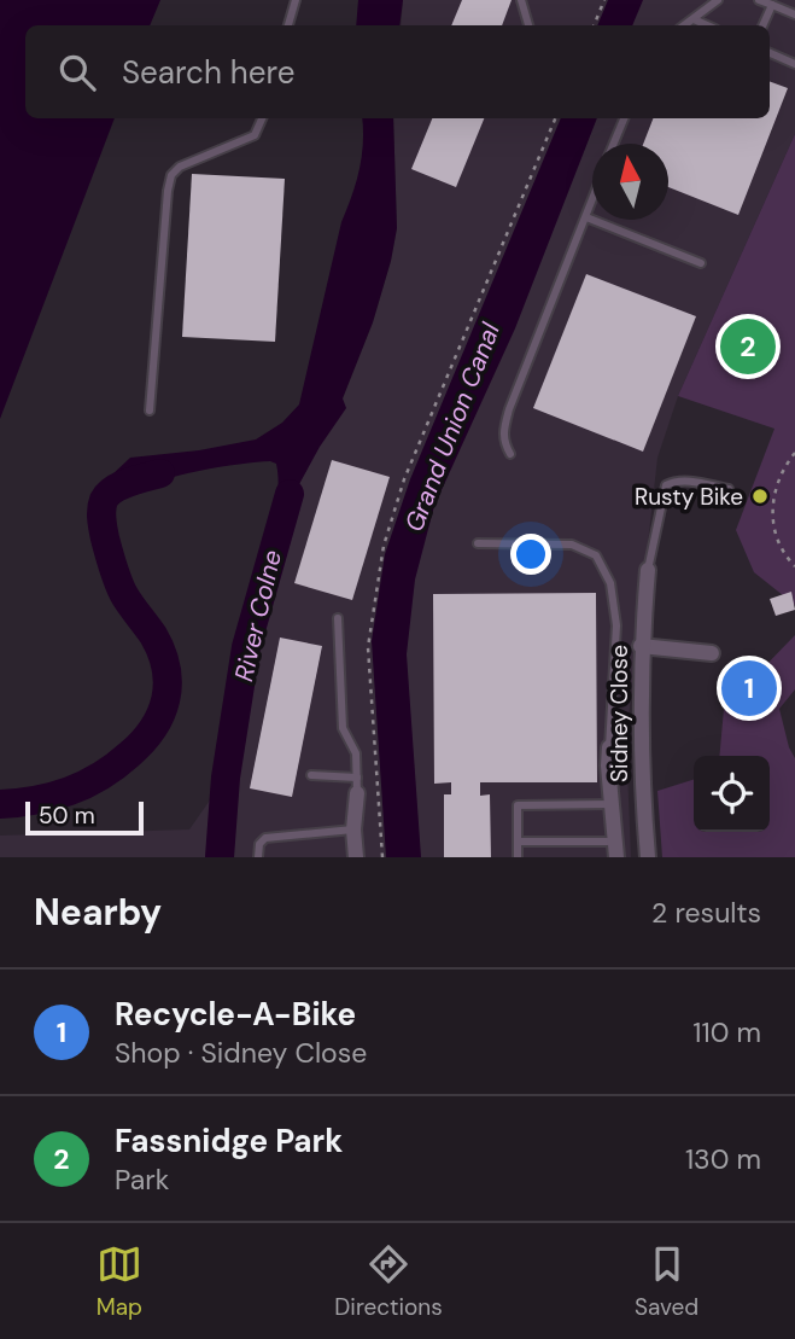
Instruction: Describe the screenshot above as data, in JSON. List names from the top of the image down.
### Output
{
  "streets": {
    "street": ["Sidney Close"]
  },
  "water": ["Grand Union Canal", "River Colne"],
  "places": ["Rusty Bike"],
  "scale_bar": "50 m",
  "north": "top",
  "page": {
    "search": "Search here",
    "pins": ["2", "1"],
    "scale": "50 m",
    "heading": ["Nearby", "2 results"],
    "list": [
      {
        "mark": "1",
        "name": "Recycle-A-Bike",
        "note": "Shop · Sidney Close",
        "value": "110 m"
      },
      {
        "mark": "2",
        "name": "Fassnidge Park",
        "note": "Park",
        "value": "130 m"
      }
    ],
    "nav": ["Map", "Directions", "Saved"]
  }
}
